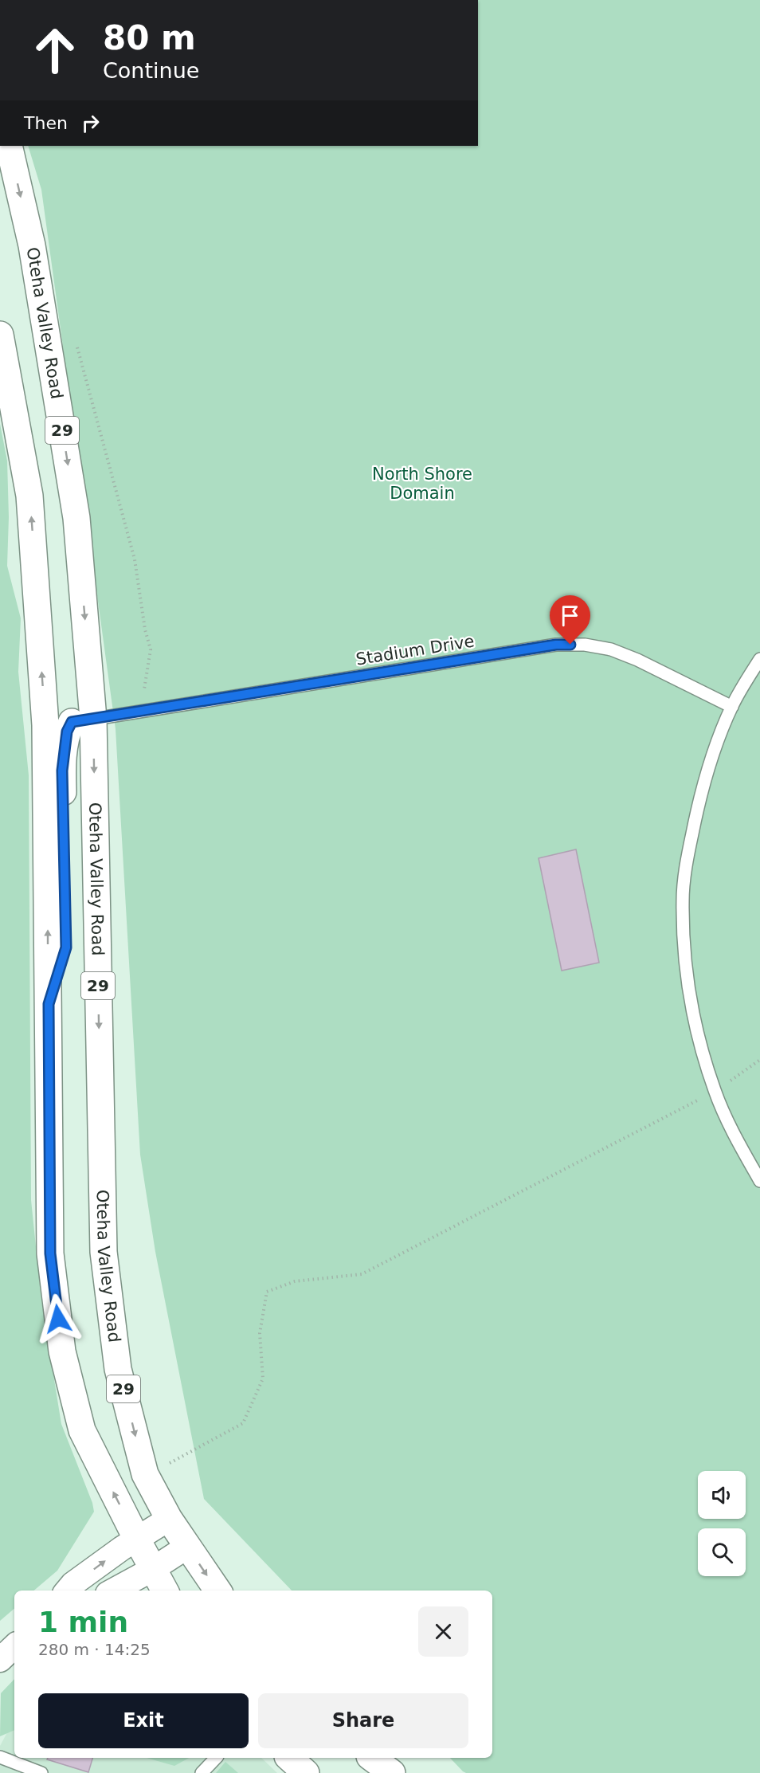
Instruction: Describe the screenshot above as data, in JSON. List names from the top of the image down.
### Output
{
  "streets": {
    "main road": ["Oteha Valley Road", "29"],
    "lane": ["Stadium Drive"]
  },
  "crossings": [
    ["Oteha Valley Road", "Stadium Drive"],
    ["29", "Stadium Drive"]
  ],
  "parks": ["North Shore Domain"],
  "page": {
    "turn": ["80 m", "Continue"],
    "then": "Then",
    "heading": ["1 min", "280 m · 14:25"],
    "buttons": ["Exit", "Share"]
  }
}
